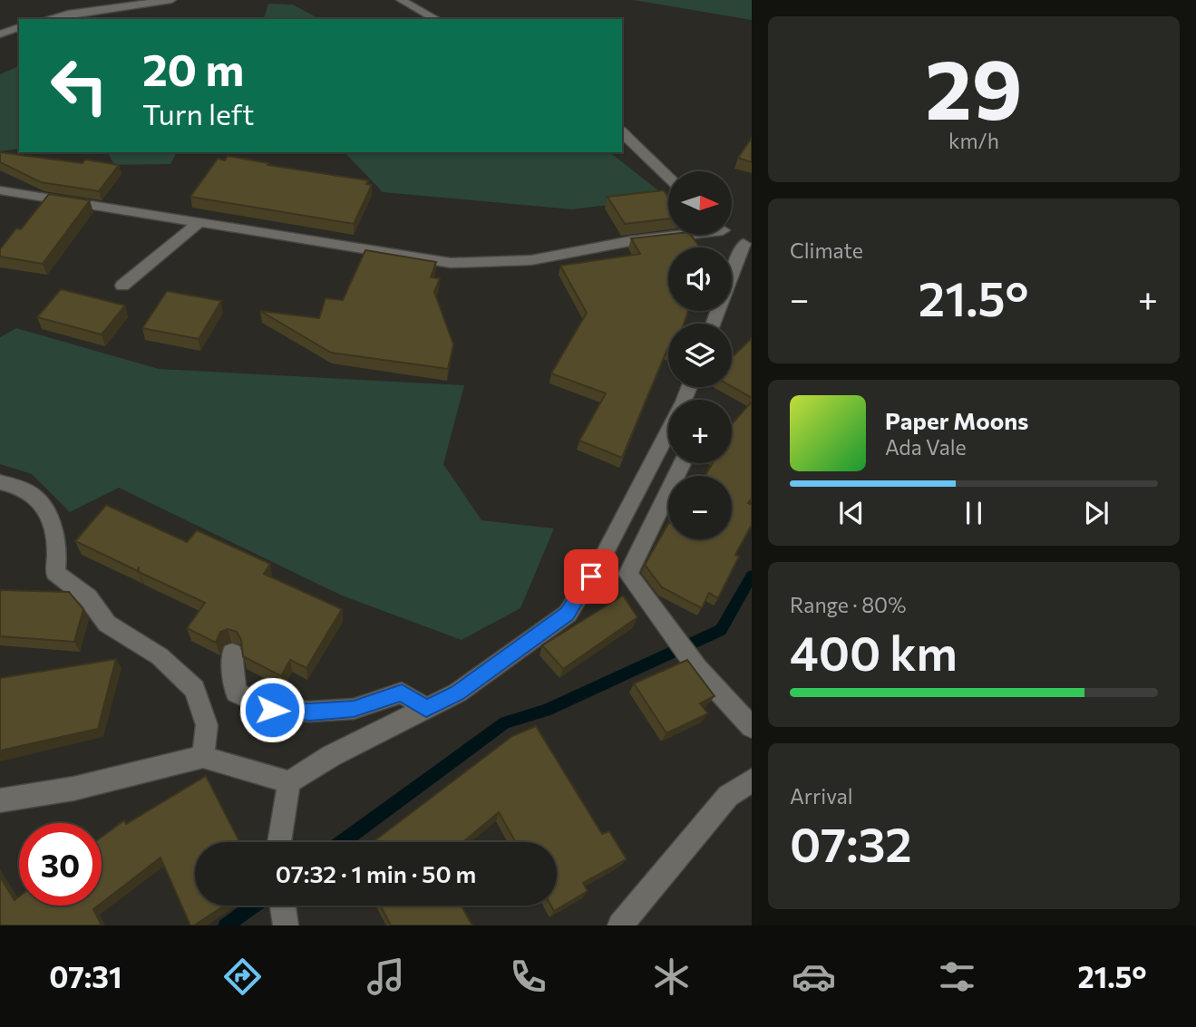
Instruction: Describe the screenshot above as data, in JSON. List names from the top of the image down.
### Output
{
  "north": "right",
  "page": {
    "tile": [
      ["29", "km/h"],
      "Climate",
      ["Range · 80%", "400 km"],
      ["Arrival", "07:32"]
    ],
    "turn": ["20 m", "Turn left"],
    "map_buttons": ["+", "−"],
    "heat": ["−", "21.5°", "+"],
    "song": ["Paper Moons", "Ada Vale"],
    "limit": "30",
    "trip": "07:32 · 1 min · 50 m",
    "tabs": ["07:31", "21.5°"]
  }
}
